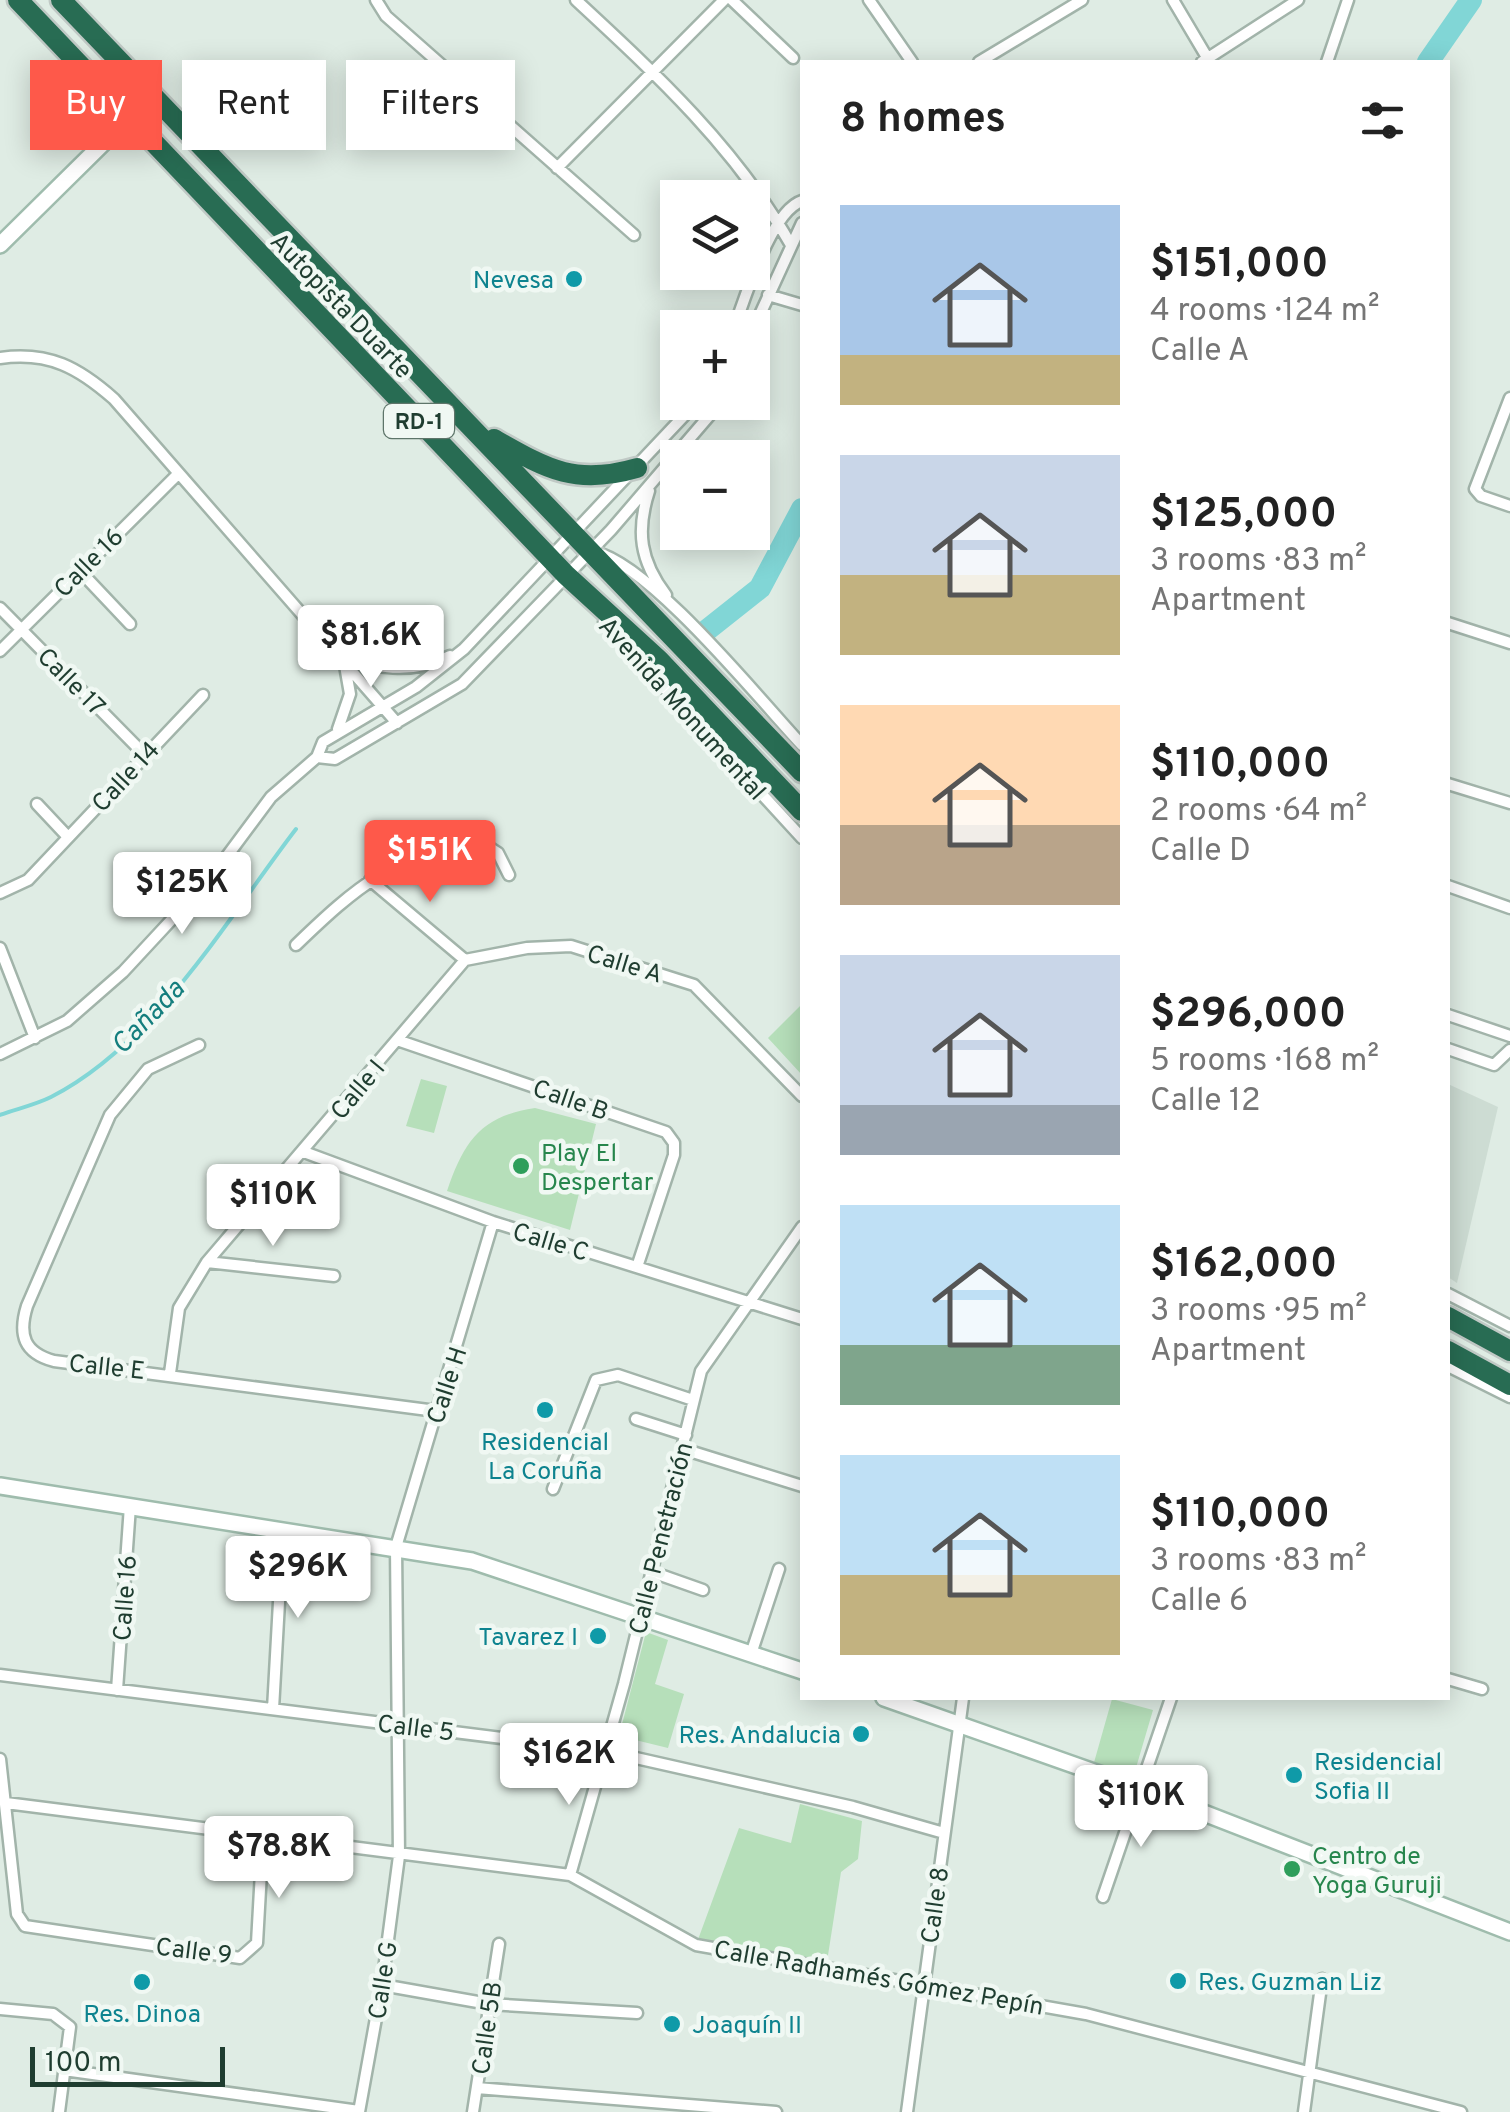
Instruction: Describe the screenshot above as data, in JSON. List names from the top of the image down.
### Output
{
  "streets": {
    "highway": ["Autopista Duarte", "RD-1"],
    "street": [
      "Calle 16",
      "Calle 17",
      "Avenida Monumental",
      "Calle 14",
      "Calle A",
      "Calle I",
      "Calle B",
      "Calle C",
      "Calle E",
      "Calle H",
      "Calle Penetración",
      "Calle 5",
      "Calle 8",
      "Calle 9",
      "Calle Radhamés Gómez Pepín",
      "Calle G",
      "Calle 5B"
    ]
  },
  "crossings": [
    ["Autopista Duarte", "Avenida Monumental"],
    ["Calle 16", "Calle 17"],
    ["Calle 16", "Calle 5"],
    ["Calle 17", "Calle 14"],
    ["Calle A", "Calle I"],
    ["Calle I", "Calle B"],
    ["Calle I", "Calle C"],
    ["Calle I", "Calle E"],
    ["Calle B", "Calle C"],
    ["Calle C", "Calle H"],
    ["Calle C", "Calle Penetración"],
    ["Calle E", "Calle H"],
    ["Calle H", "Calle G"],
    ["Calle Penetración", "Calle 5"],
    ["Calle Penetración", "Calle Radhamés Gómez Pepín"],
    ["Calle 5", "Calle 8"],
    ["Calle 5", "Calle G"],
    ["Calle 8", "Calle Radhamés Gómez Pepín"],
    ["Calle 9", "Calle Radhamés Gómez Pepín"],
    ["Calle Radhamés Gómez Pepín", "Calle G"]
  ],
  "water": ["Cañada"],
  "places": [
    "Nevesa",
    "Play El Despertar",
    "Residencial La Coruña",
    "Tavarez I",
    "Res. Andalucia",
    "Residencial Sofia II",
    "Centro de Yoga Guruji",
    "Res. Guzman Liz",
    "Res. Dinoa",
    "Joaquín II"
  ],
  "scale_bar": "100 m",
  "page": {
    "chip": ["Buy", "Rent", "Filters"],
    "heading": "8 homes",
    "map_buttons": ["+", "−"],
    "list": [
      {
        "name": "$151,000",
        "note": "4 rooms · 124 m² · Calle A"
      },
      {
        "name": "$125,000",
        "note": "3 rooms · 83 m² · Apartment"
      },
      {
        "name": "$110,000",
        "note": "2 rooms · 64 m² · Calle D"
      },
      {
        "name": "$296,000",
        "note": "5 rooms · 168 m² · Calle 12"
      },
      {
        "name": "$162,000",
        "note": "3 rooms · 95 m² · Apartment"
      },
      {
        "name": "$110,000",
        "note": "3 rooms · 83 m² · Calle 6"
      }
    ],
    "price": [
      "$81.6K",
      "$151K",
      "$125K",
      "$110K",
      "$296K",
      "$162K",
      "$110K",
      "$78.8K"
    ],
    "scale": "100 m"
  }
}
